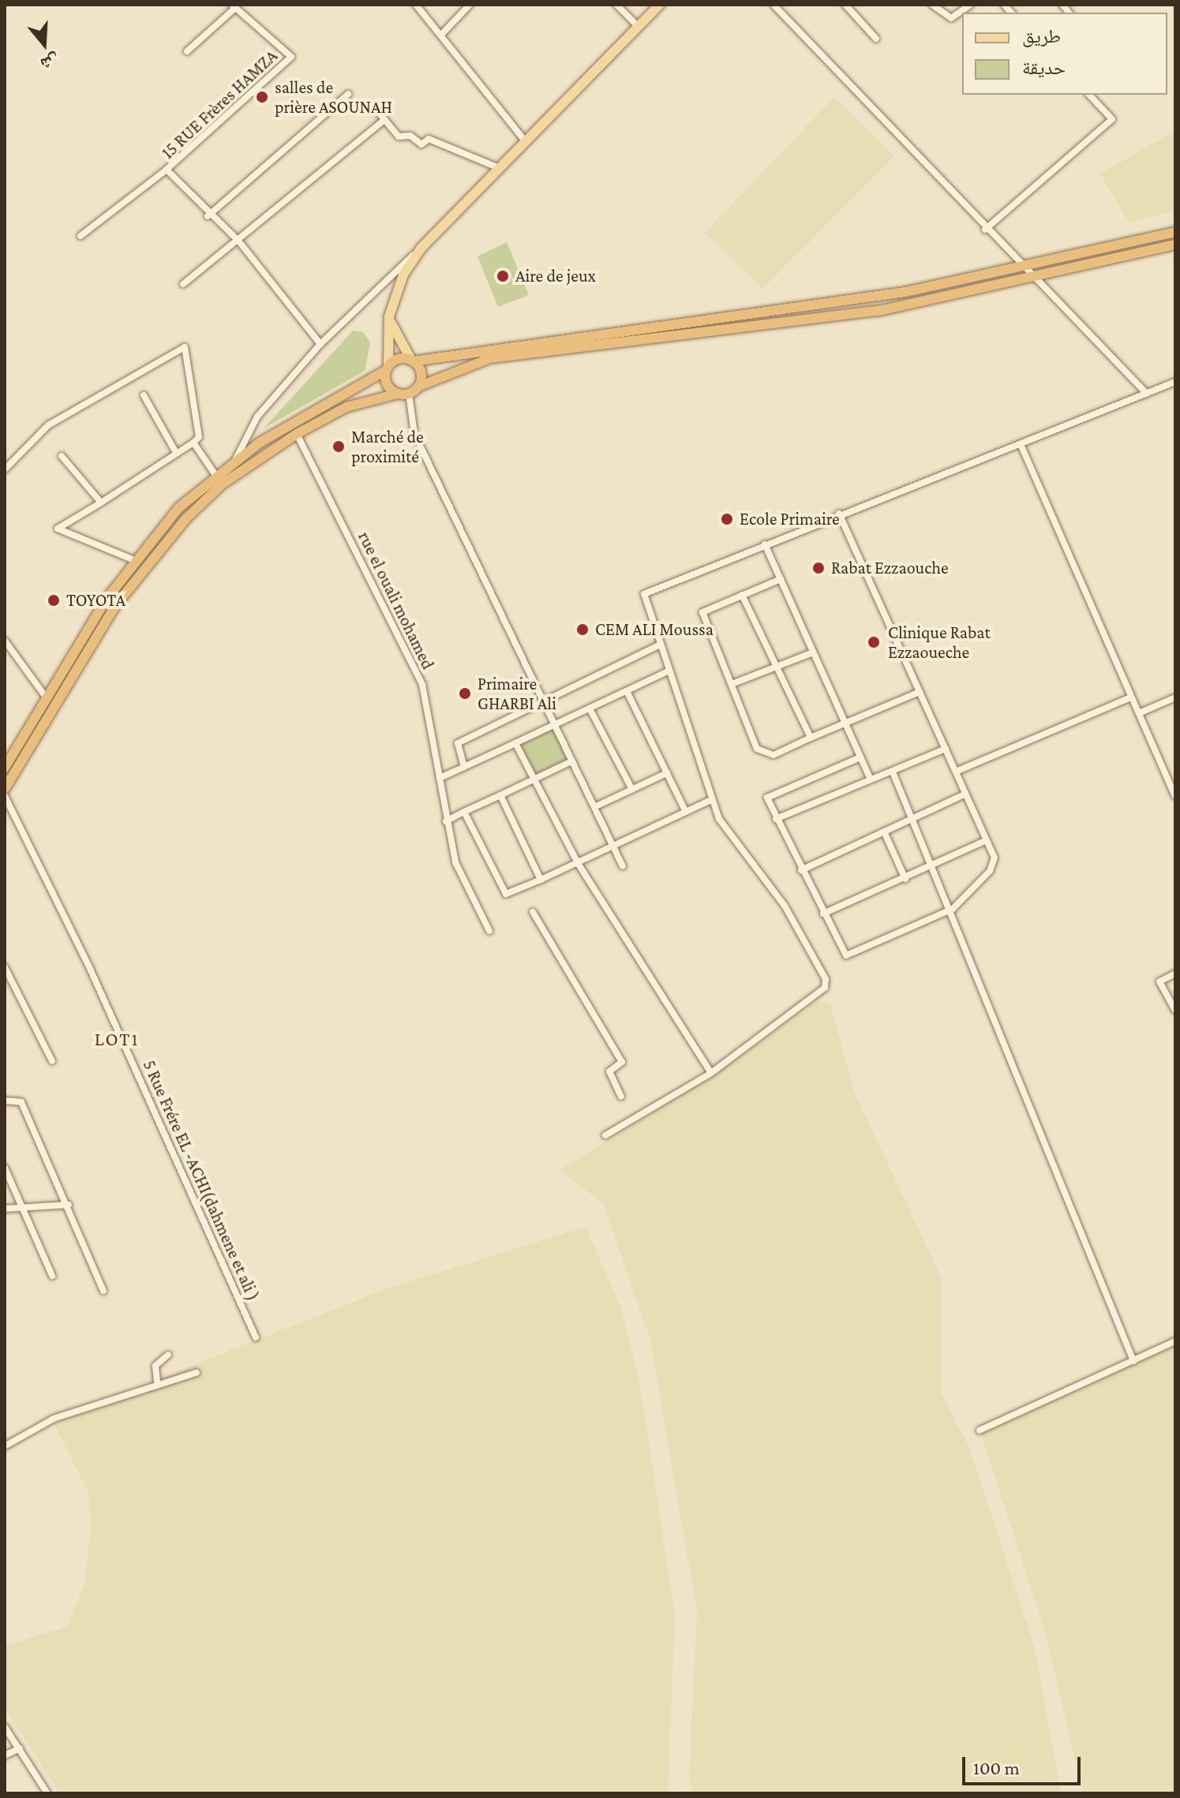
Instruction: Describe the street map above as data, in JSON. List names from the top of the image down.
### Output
{
  "streets": {
    "street": ["15 RUE Frères HAMZA", "rue el ouali mohamed", "5 Rue Frére EL -ACHI(dahmene et ali )"]
  },
  "districts": ["LOT1"],
  "places": [
    "salles de prière ASOUNAH",
    "Aire de jeux",
    "Marché de proximité",
    "Ecole Primaire",
    "Rabat Ezzaouche",
    "TOYOTA",
    "CEM ALI Moussa",
    "Clinique Rabat Ezzaoueche",
    "Primaire GHARBI Ali"
  ],
  "legend": ["طريق", "حديقة"],
  "scale_bar": "100 m",
  "north": "bottom"
}
